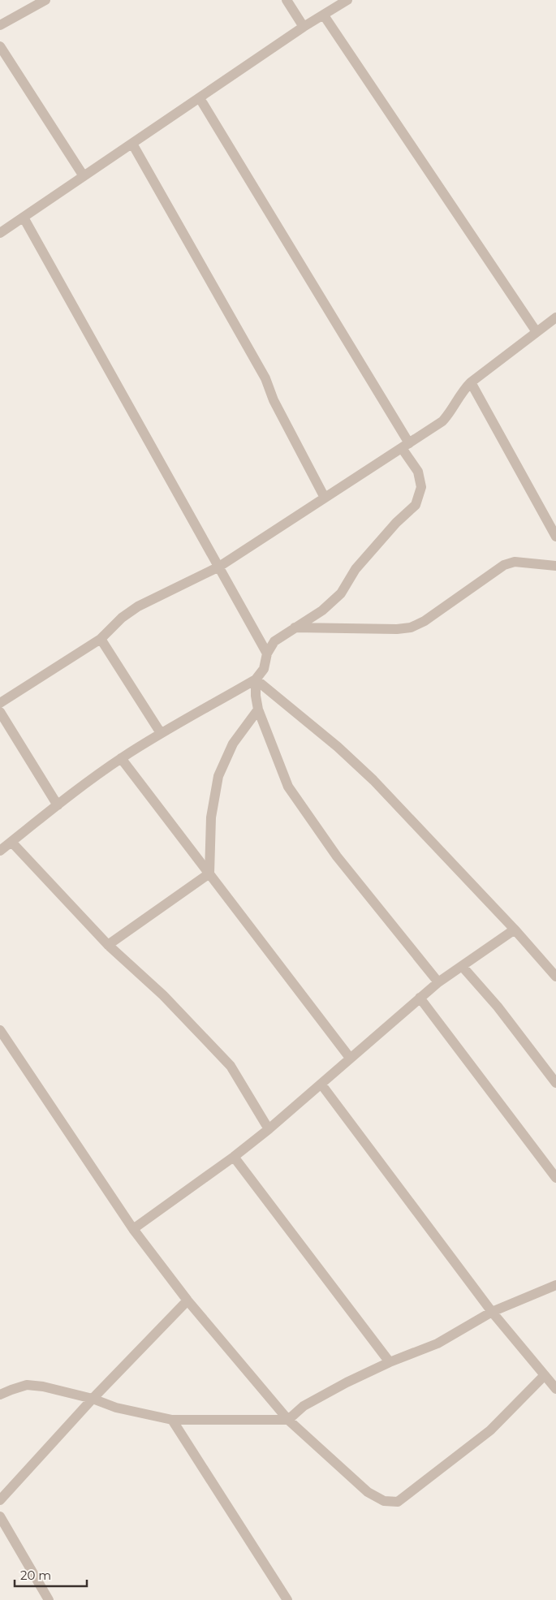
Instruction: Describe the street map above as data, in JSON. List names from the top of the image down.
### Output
{
  "scale_bar": "20 m"
}
